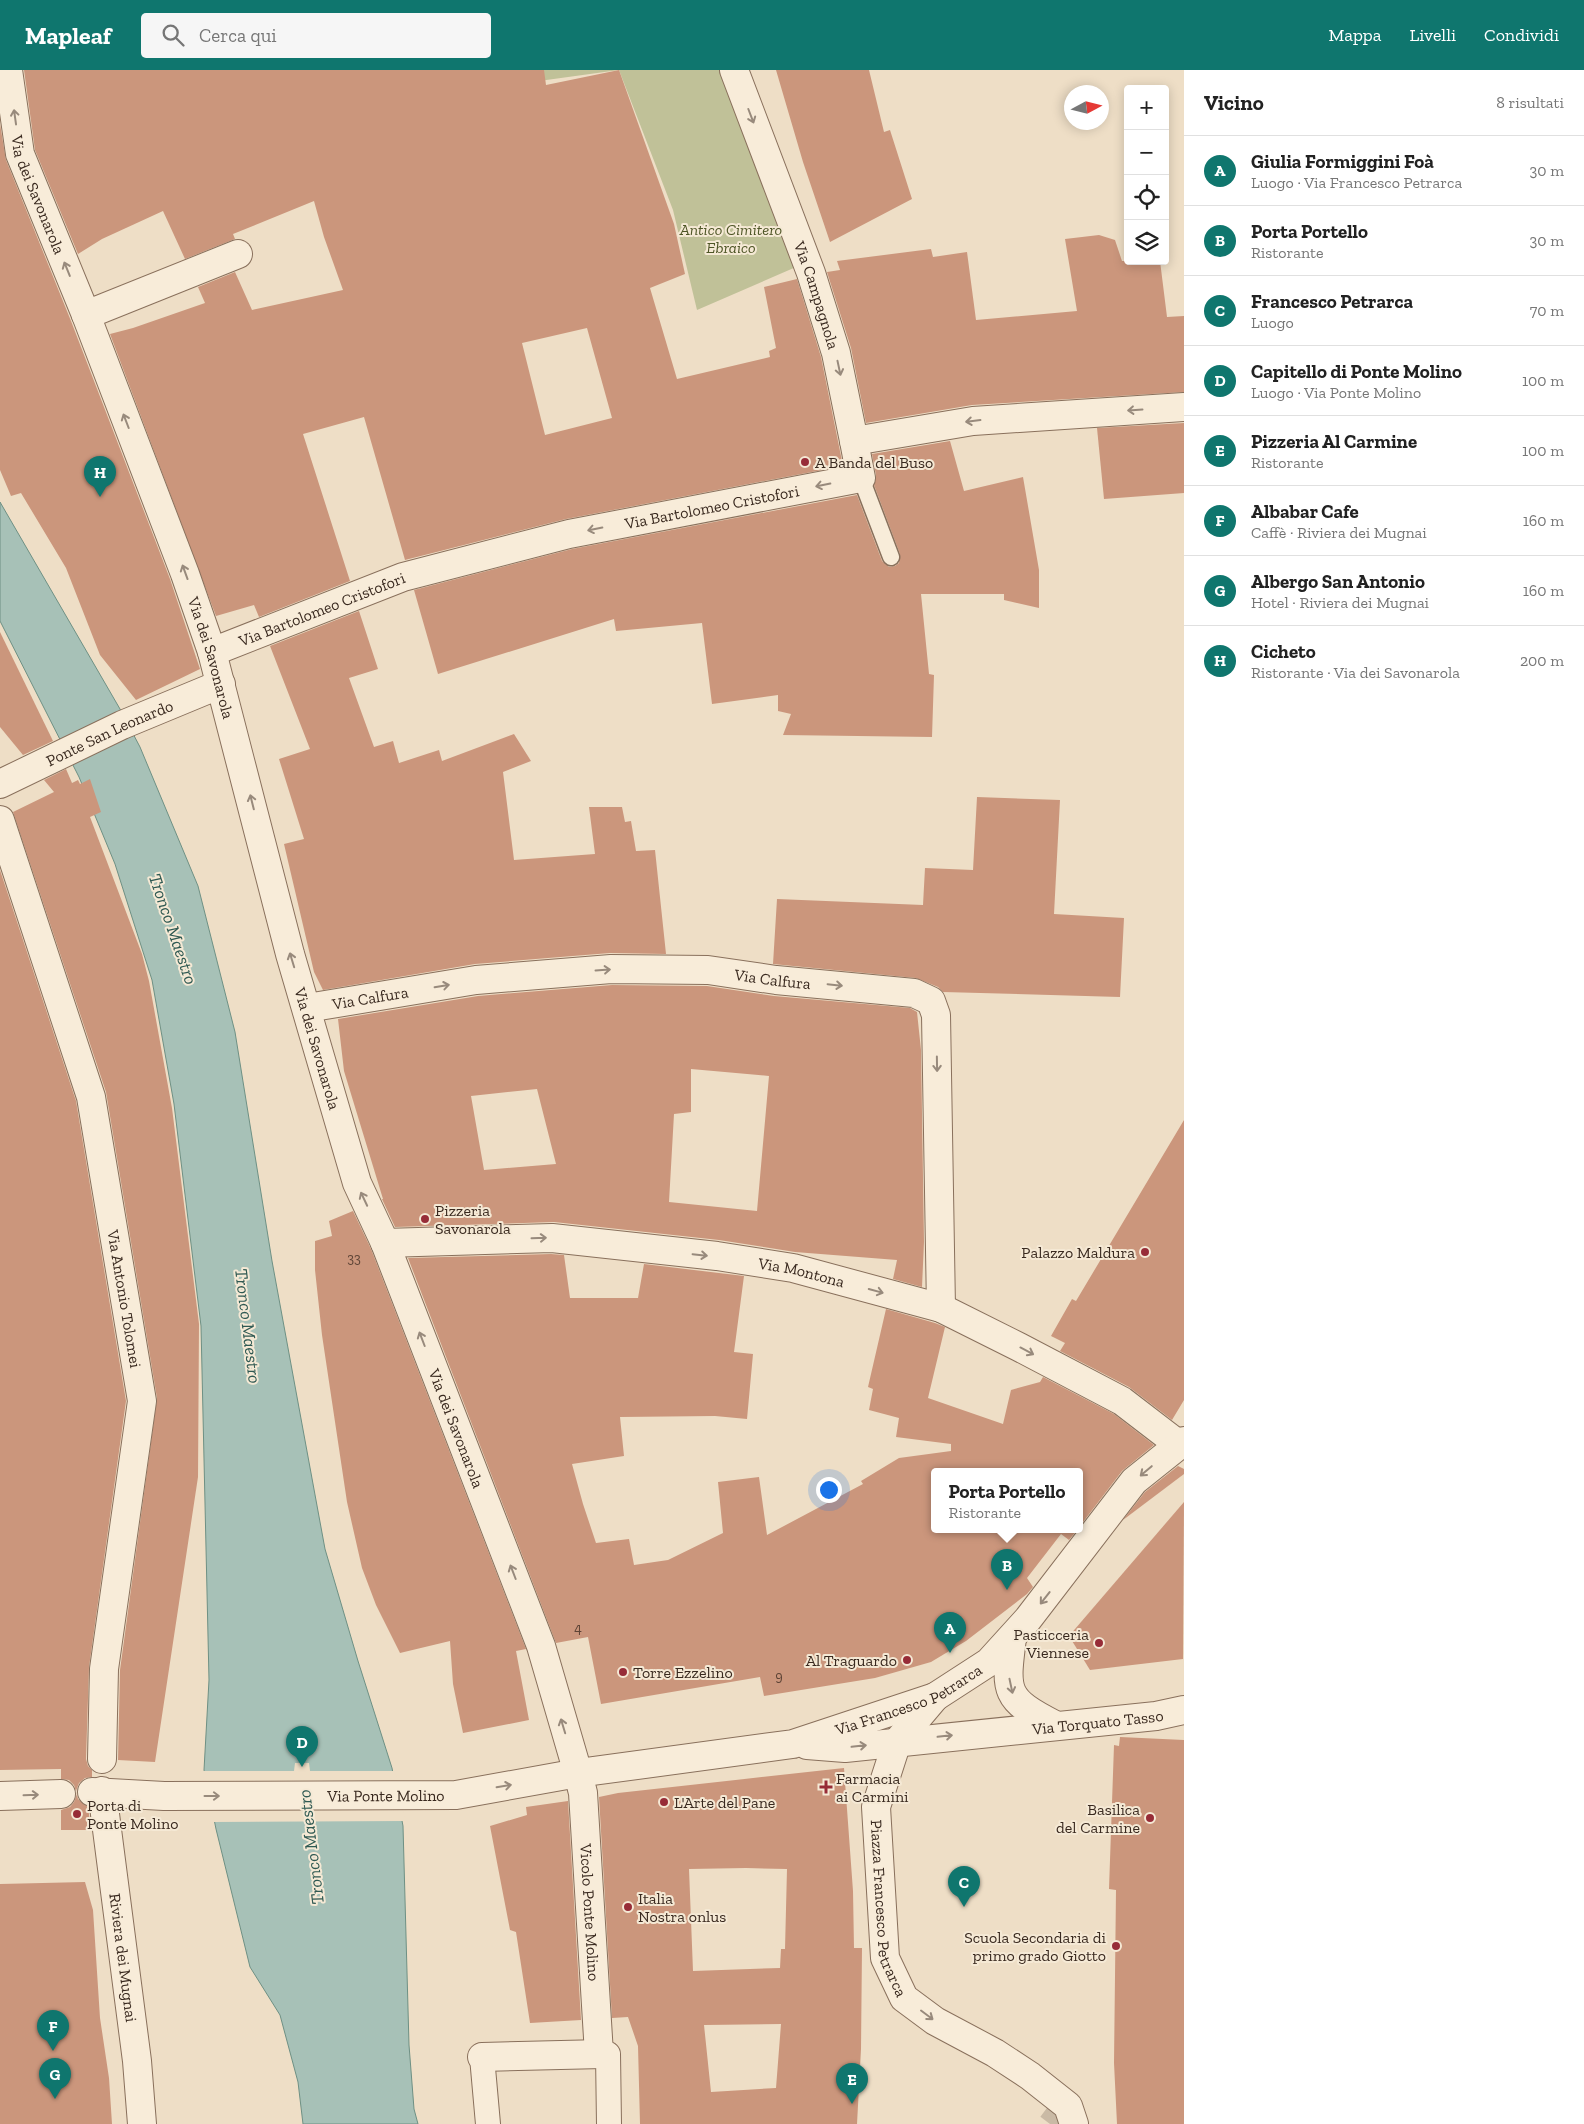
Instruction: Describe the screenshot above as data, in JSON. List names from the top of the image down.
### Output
{
  "streets": {
    "street": [
      "Via dei Savonarola",
      "Via Campagnola",
      "Via Bartolomeo Cristofori",
      "Ponte San Leonardo",
      "Via Calfura",
      "Via Montona",
      "Via Antonio Tolomei",
      "Via Francesco Petrarca",
      "Via Torquato Tasso",
      "Via Ponte Molino",
      "Piazza Francesco Petrarca",
      "Vicolo Ponte Molino",
      "Riviera dei Mugnai"
    ]
  },
  "crossings": [
    ["Via dei Savonarola", "Via Bartolomeo Cristofori"],
    ["Via dei Savonarola", "Ponte San Leonardo"],
    ["Via dei Savonarola", "Via Calfura"],
    ["Via dei Savonarola", "Via Montona"],
    ["Via dei Savonarola", "Via Francesco Petrarca"],
    ["Via dei Savonarola", "Via Ponte Molino"],
    ["Via dei Savonarola", "Vicolo Ponte Molino"],
    ["Via Calfura", "Via Montona"],
    ["Via Montona", "Via Francesco Petrarca"],
    ["Via Antonio Tolomei", "Via Ponte Molino"],
    ["Via Antonio Tolomei", "Riviera dei Mugnai"],
    ["Via Francesco Petrarca", "Via Torquato Tasso"],
    ["Via Francesco Petrarca", "Via Ponte Molino"],
    ["Via Francesco Petrarca", "Piazza Francesco Petrarca"],
    ["Via Francesco Petrarca", "Vicolo Ponte Molino"],
    ["Via Ponte Molino", "Vicolo Ponte Molino"],
    ["Via Ponte Molino", "Riviera dei Mugnai"]
  ],
  "one_way": [
    "Via dei Savonarola",
    "Via Campagnola",
    "Via Bartolomeo Cristofori",
    "Via Montona",
    "Via Ponte Molino",
    "Piazza Francesco Petrarca"
  ],
  "water": ["Tronco Maestro"],
  "parks": ["Antico Cimitero Ebraico"],
  "places": {
    "other": [
      "A Banda del Buso",
      "Pizzeria Savonarola",
      "Palazzo Maldura",
      "Pasticceria Viennese",
      "Al Traguardo",
      "Torre Ezzelino",
      "L'Arte del Pane",
      "Porta di Ponte Molino",
      "Basilica del Carmine",
      "Italia Nostra onlus",
      "Scuola Secondaria di primo grado Giotto"
    ],
    "health": ["Farmacia ai Carmini"]
  },
  "house_numbers": ["33", "4", "9"],
  "north": "right",
  "page": {
    "header": "Mapleaf",
    "search": "Cerca qui",
    "nav": ["Mappa", "Livelli", "Condividi"],
    "heading": ["Vicino", "8 risultati"],
    "map_buttons": ["+", "−"],
    "list": [
      {
        "mark": "A",
        "name": "Giulia Formiggini Foà",
        "note": "Luogo · Via Francesco Petrarca",
        "value": "30 m"
      },
      {
        "mark": "B",
        "name": "Porta Portello",
        "note": "Ristorante",
        "value": "30 m"
      },
      {
        "mark": "C",
        "name": "Francesco Petrarca",
        "note": "Luogo",
        "value": "70 m"
      },
      {
        "mark": "D",
        "name": "Capitello di Ponte Molino",
        "note": "Luogo · Via Ponte Molino",
        "value": "100 m"
      },
      {
        "mark": "E",
        "name": "Pizzeria Al Carmine",
        "note": "Ristorante",
        "value": "100 m"
      },
      {
        "mark": "F",
        "name": "Albabar Cafe",
        "note": "Caffè · Riviera dei Mugnai",
        "value": "160 m"
      },
      {
        "mark": "G",
        "name": "Albergo San Antonio",
        "note": "Hotel · Riviera dei Mugnai",
        "value": "160 m"
      },
      {
        "mark": "H",
        "name": "Cicheto",
        "note": "Ristorante · Via dei Savonarola",
        "value": "200 m"
      }
    ],
    "pins": [
      "H",
      "B",
      "A",
      "D",
      "C",
      "F",
      "G",
      "E"
    ],
    "popup": ["Porta Portello", "Ristorante"]
  }
}
